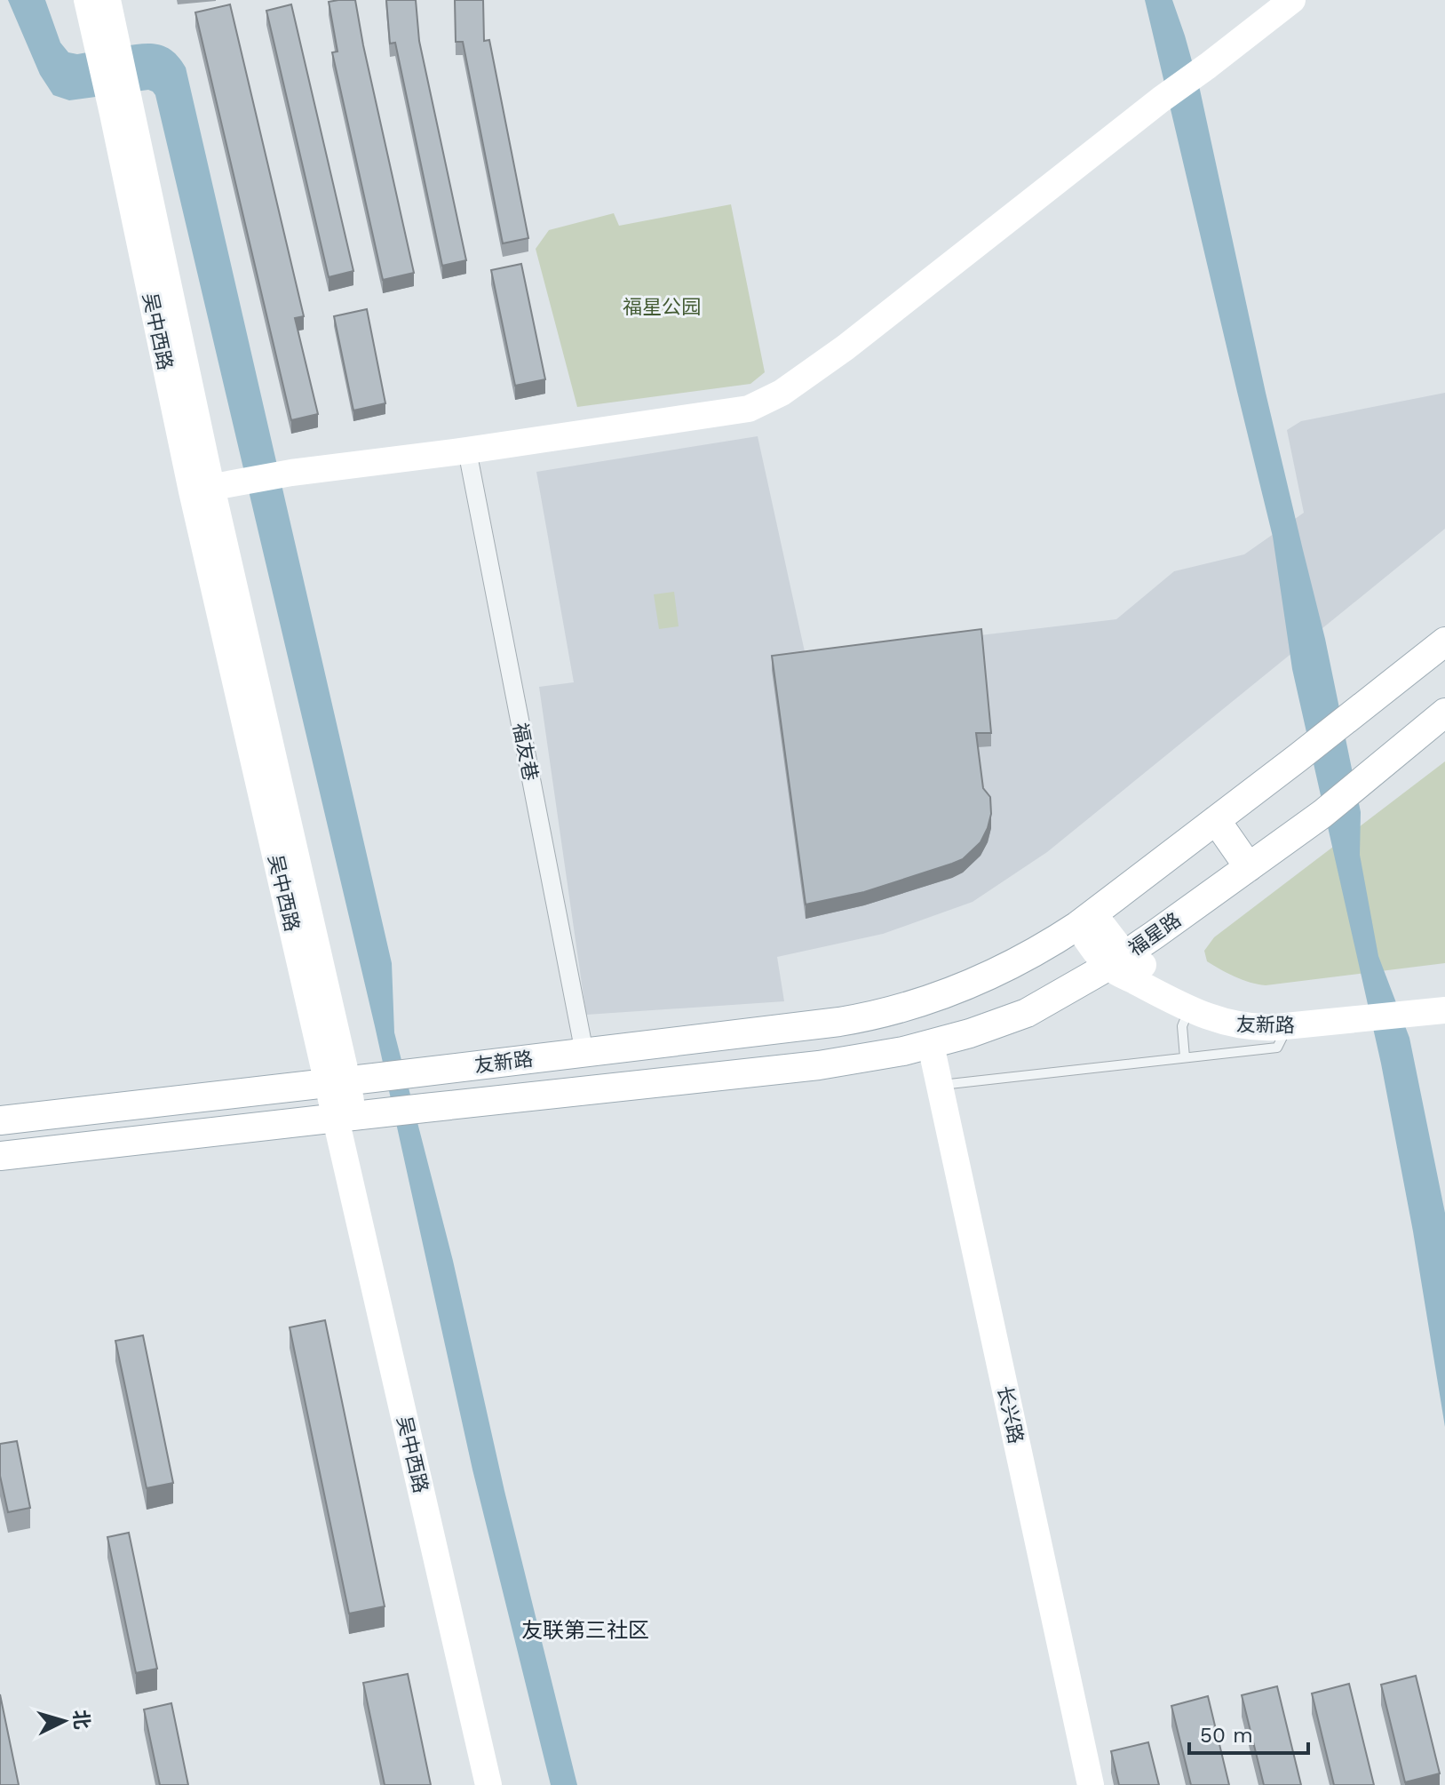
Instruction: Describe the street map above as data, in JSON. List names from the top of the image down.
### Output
{
  "streets": {
    "main road": [
      "吴中西路",
      "福星路",
      "友新路",
      "长兴路"
    ],
    "street": ["福友巷"]
  },
  "crossings": [
    ["吴中西路", "友新路"],
    ["福友巷", "友新路"],
    ["福星路", "友新路"],
    ["福星路", "长兴路"]
  ],
  "districts": ["友联第三社区"],
  "parks": ["福星公园"],
  "scale_bar": "50 m",
  "north": "right"
}
